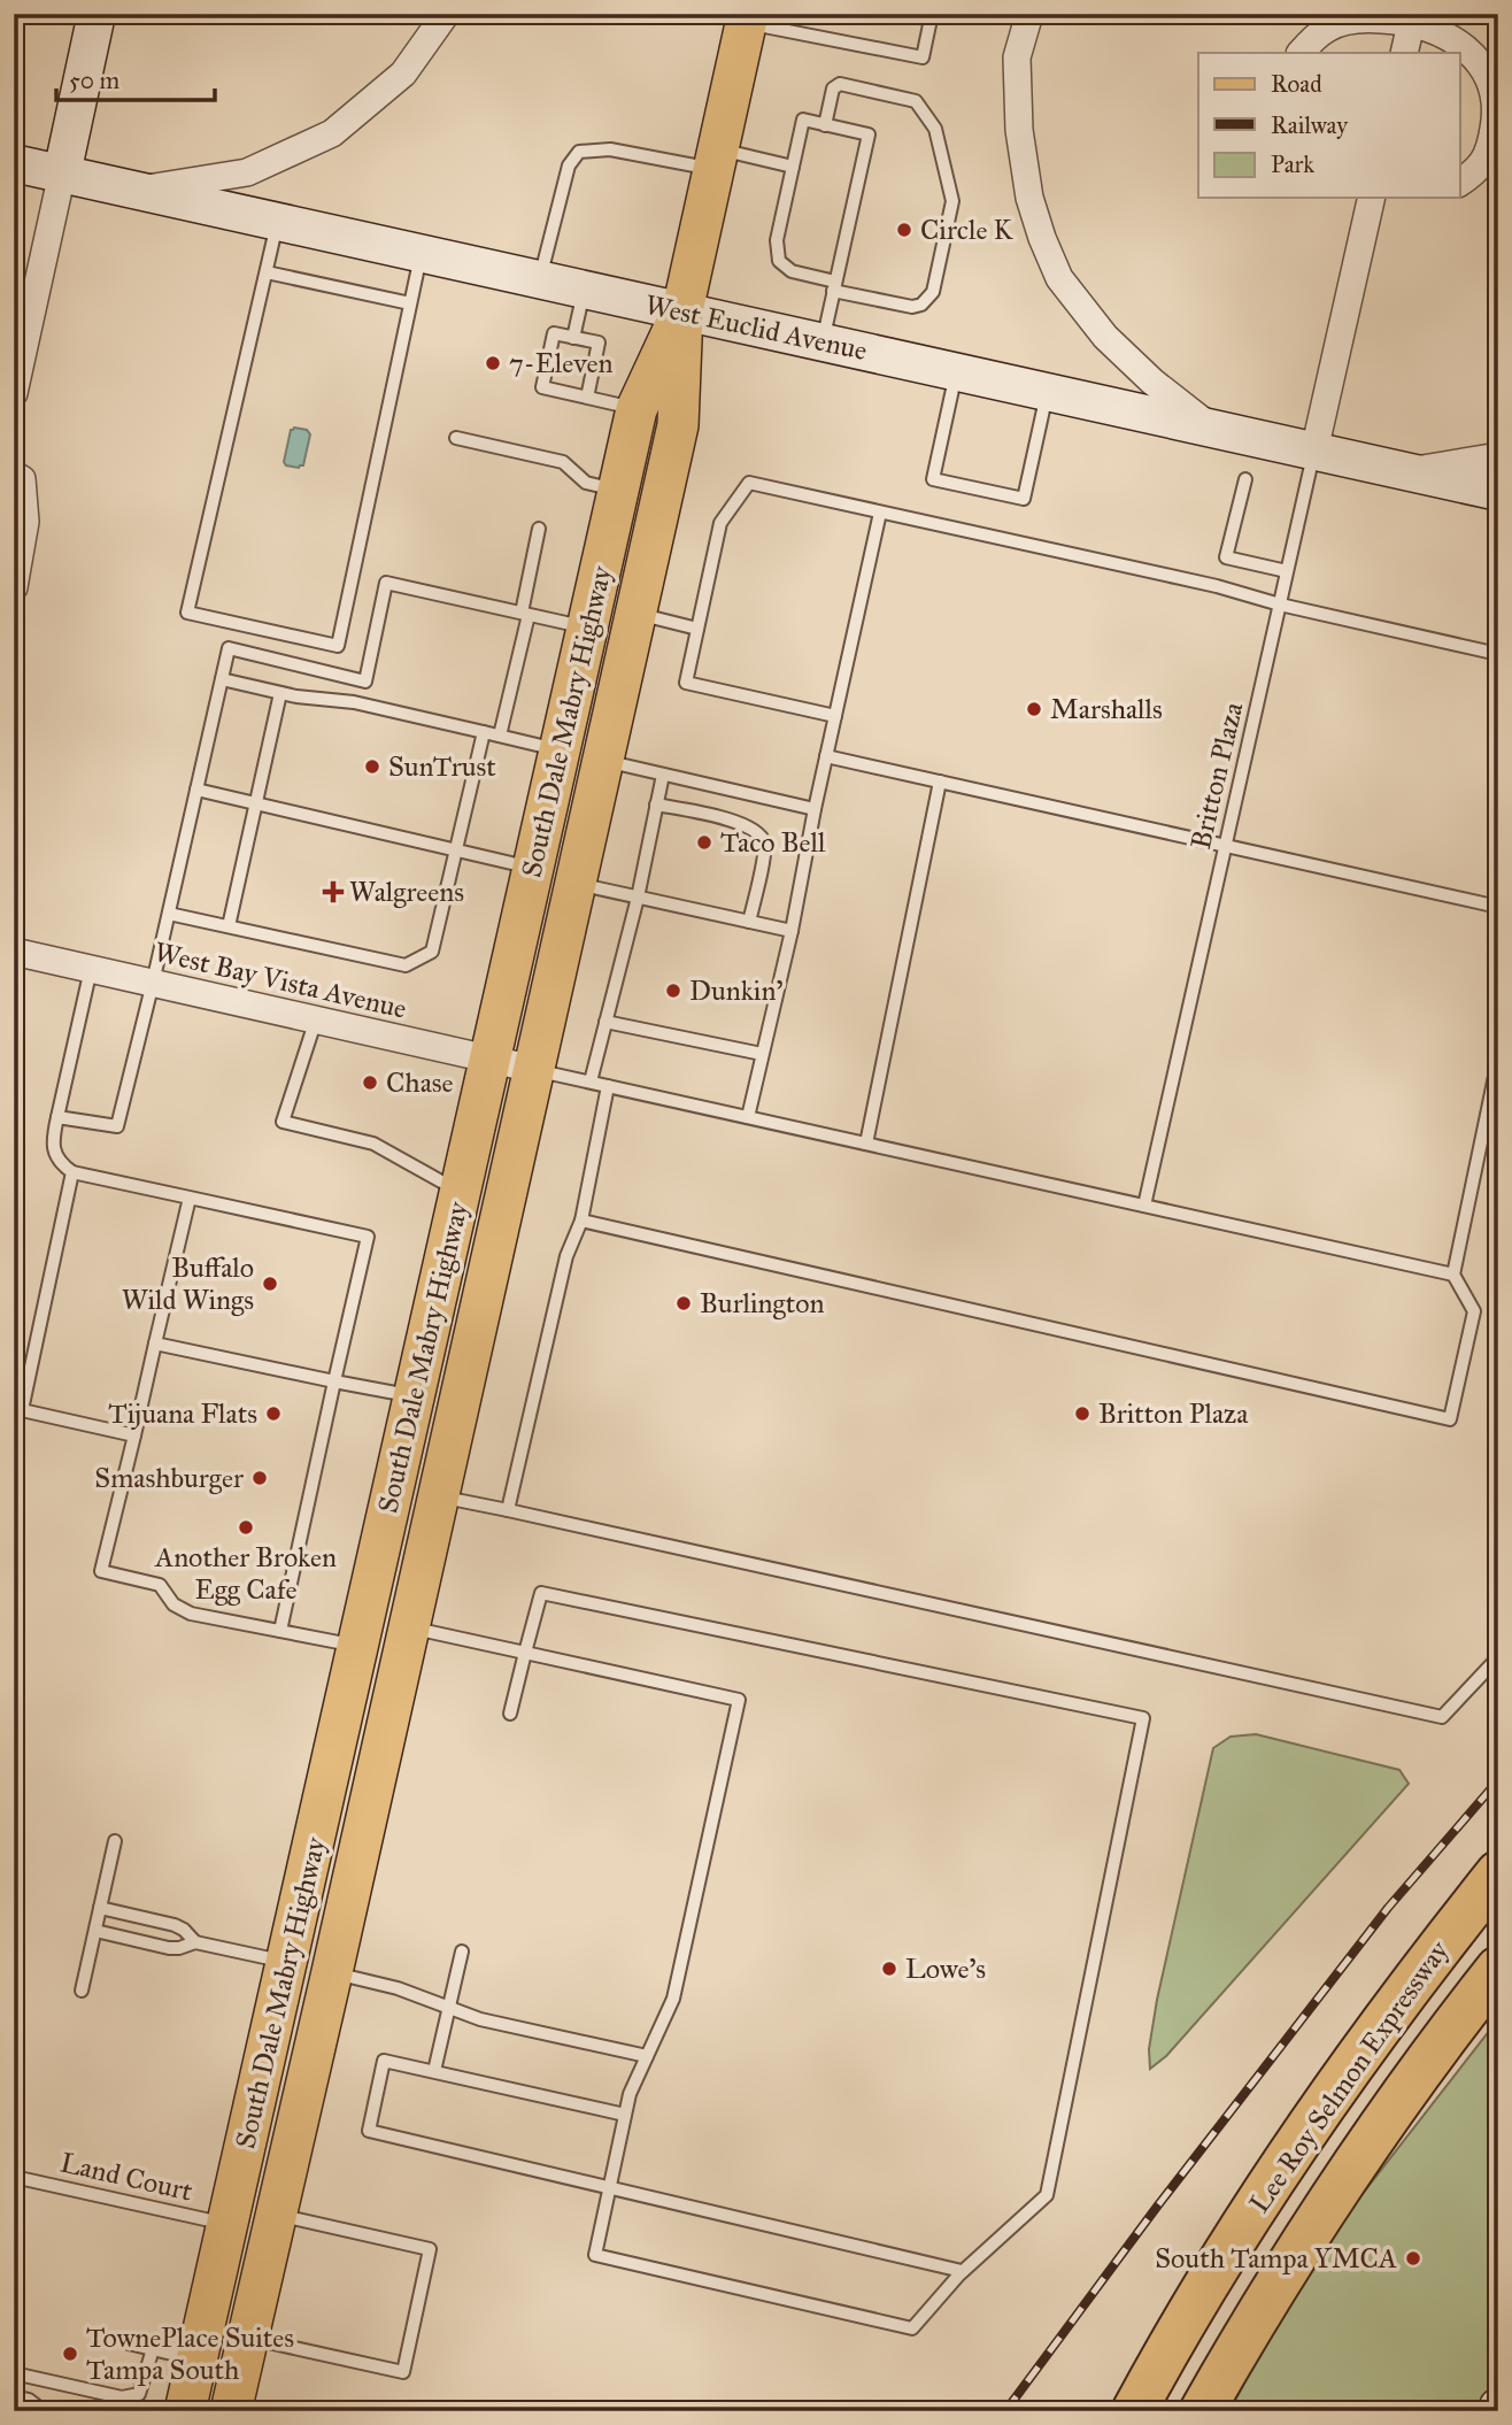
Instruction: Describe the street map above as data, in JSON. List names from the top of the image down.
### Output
{
  "streets": {
    "highway": ["Lee Roy Selmon Expressway"],
    "main road": ["South Dale Mabry Highway"],
    "street": ["West Euclid Avenue", "West Bay Vista Avenue"],
    "lane": ["Britton Plaza", "Land Court"]
  },
  "crossings": [
    ["West Euclid Avenue", "South Dale Mabry Highway"],
    ["West Euclid Avenue", "Britton Plaza"],
    ["South Dale Mabry Highway", "West Bay Vista Avenue"],
    ["South Dale Mabry Highway", "Land Court"]
  ],
  "places": {
    "other": [
      "Circle K",
      "7-Eleven",
      "Marshalls",
      "SunTrust",
      "Taco Bell",
      "Dunkin'",
      "Chase",
      "Buffalo Wild Wings",
      "Burlington",
      "Tijuana Flats",
      "Britton Plaza",
      "Smashburger",
      "Another Broken Egg Cafe",
      "Lowe's",
      "South Tampa YMCA",
      "TownePlace Suites Tampa South"
    ],
    "health": ["Walgreens"]
  },
  "legend": ["Road", "Railway", "Park"],
  "scale_bar": "50 m"
}
